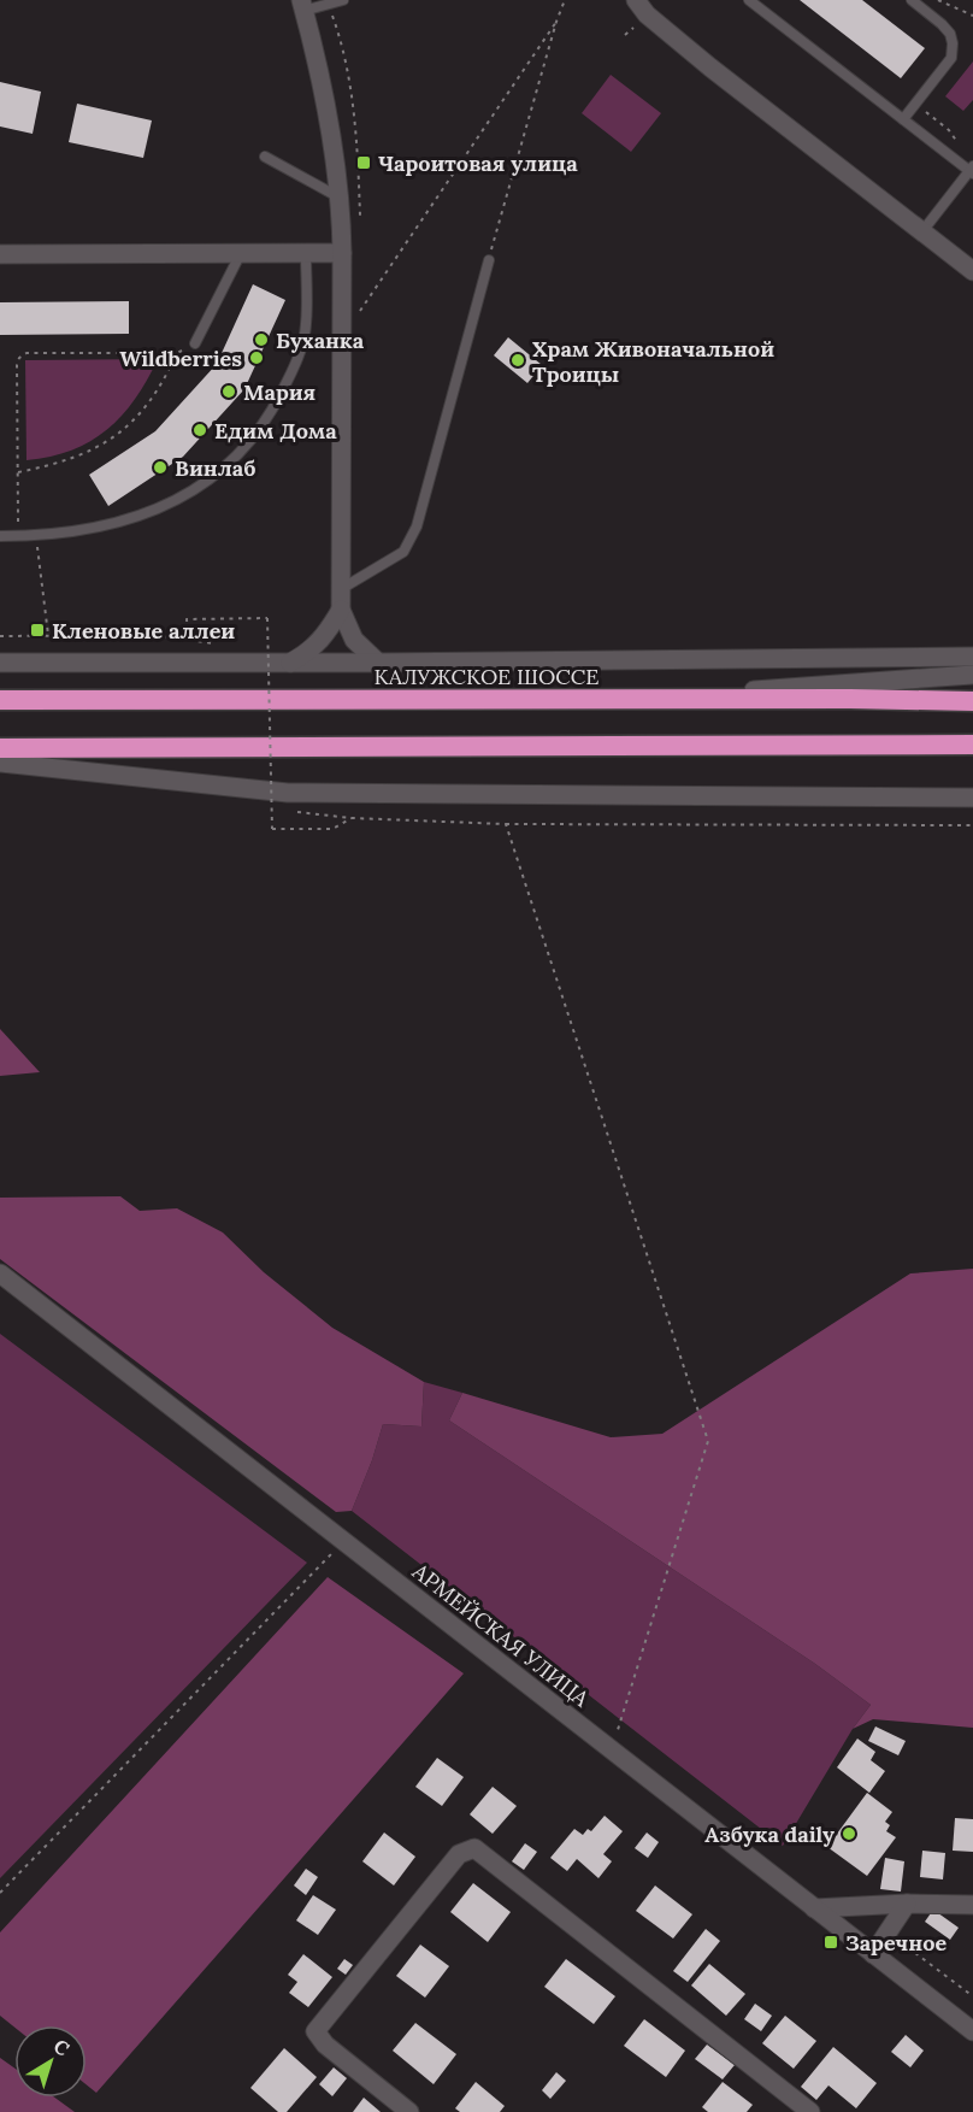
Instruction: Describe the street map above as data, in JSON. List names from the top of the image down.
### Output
{
  "streets": {
    "highway": ["КАЛУЖСКОЕ ШОССЕ"],
    "street": ["АРМЕЙСКАЯ УЛИЦА"]
  },
  "places": {
    "transit": ["Чароитовая улица", "Кленовые аллеи", "Заречное"],
    "other": [
      "Буханка",
      "Wildberries",
      "Храм Живоначальной Троицы",
      "Мария",
      "Едим Дома",
      "Винлаб",
      "Азбука daily"
    ]
  },
  "north": "top right"
}
